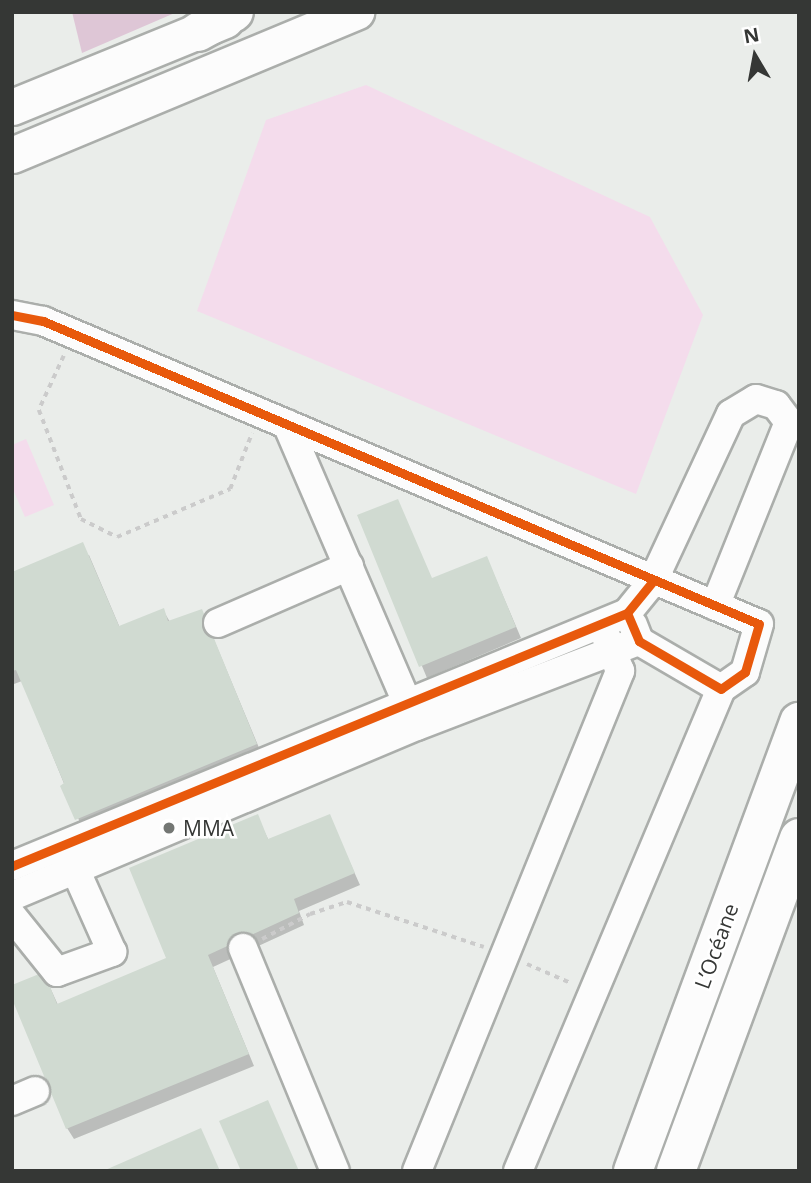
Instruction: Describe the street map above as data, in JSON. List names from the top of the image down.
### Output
{
  "streets": {
    "highway": ["L’Océane"]
  },
  "places": ["MMA"],
  "north": "top"
}
